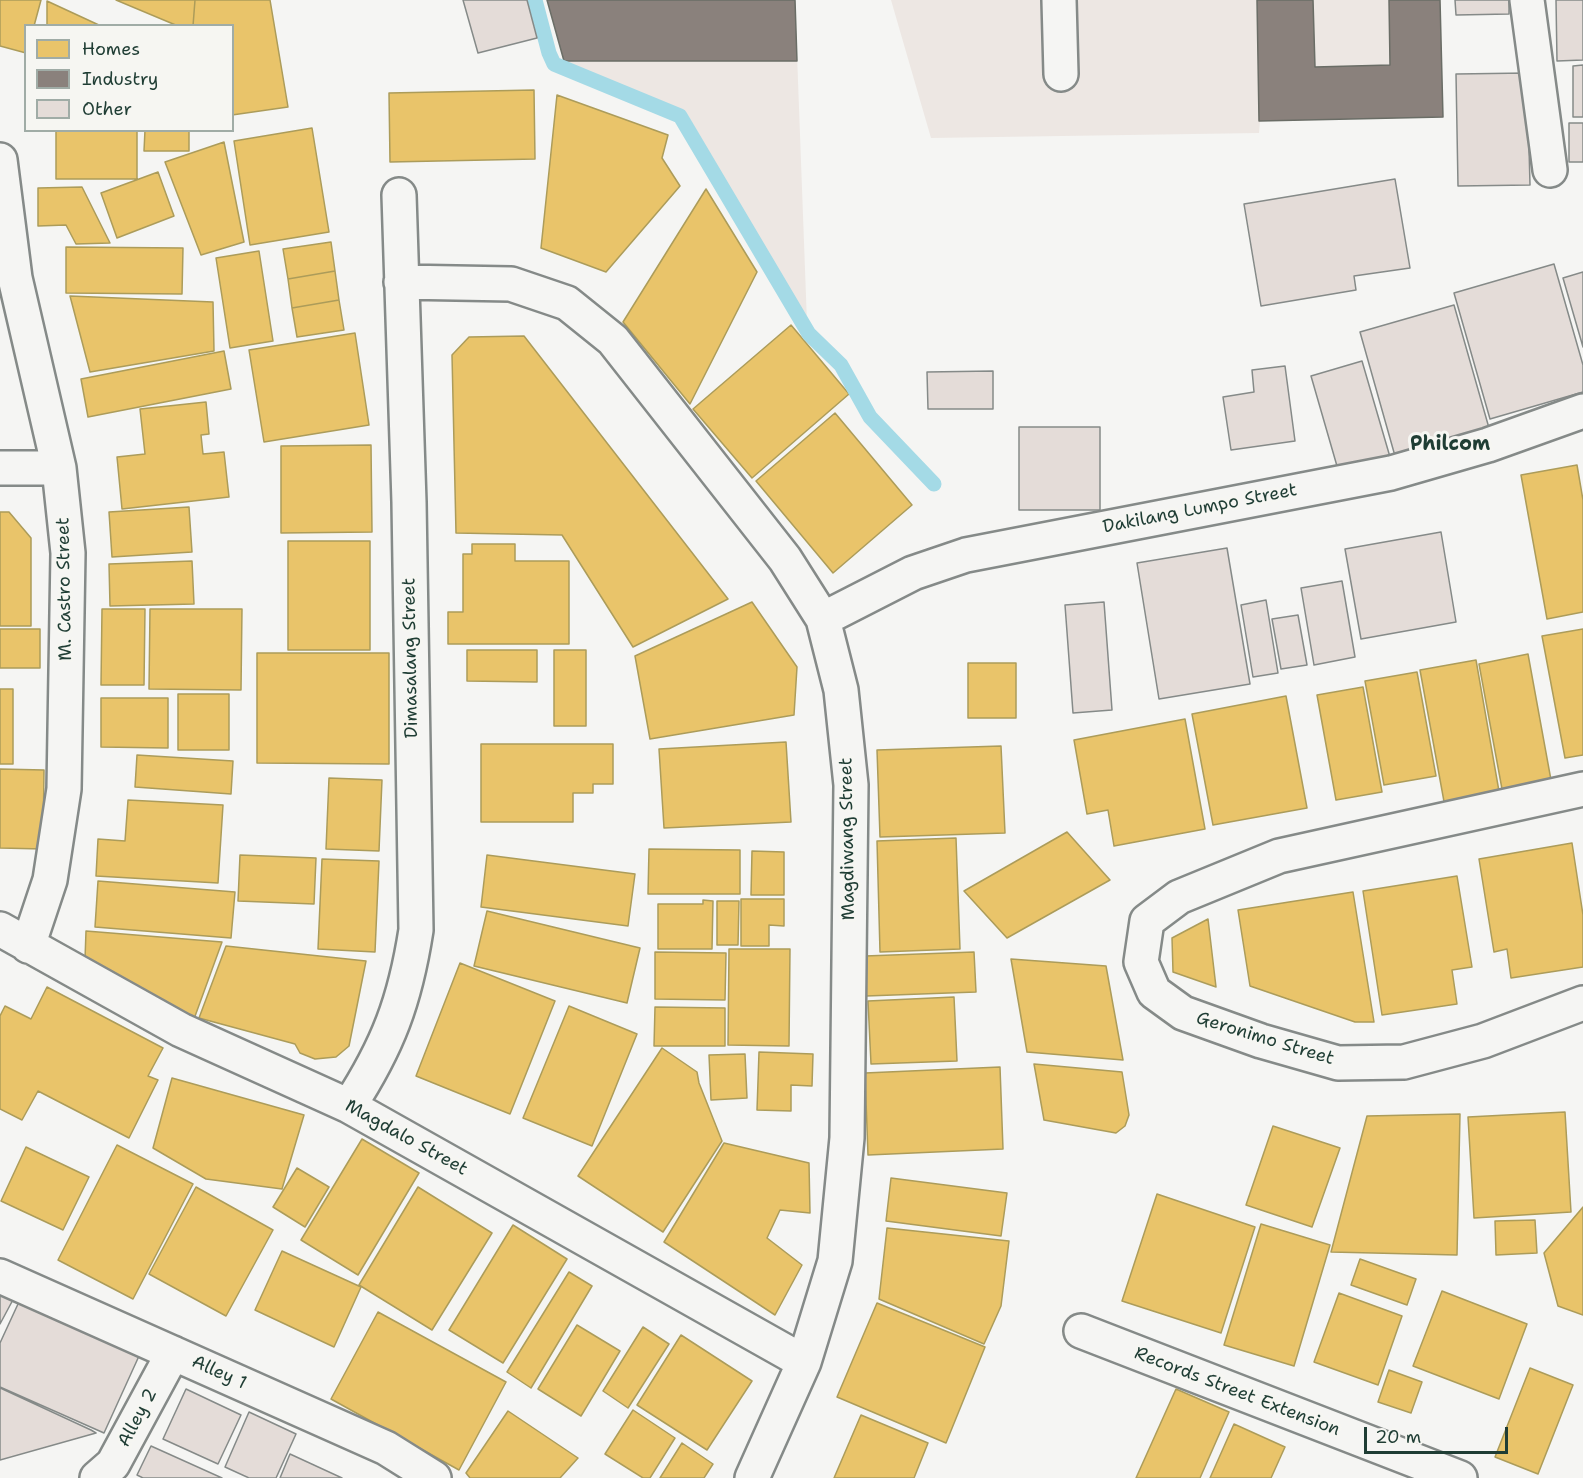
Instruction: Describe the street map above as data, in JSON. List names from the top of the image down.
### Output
{
  "streets": {
    "street": [
      "Dakilang Lumpo Street",
      "M. Castro Street",
      "Dimasalang Street",
      "Magdiwang Street",
      "Geronimo Street",
      "Magdalo Street",
      "Alley 1",
      "Records Street Extension",
      "Alley 2"
    ]
  },
  "crossings": [
    ["Dakilang Lumpo Street", "Magdiwang Street"],
    ["M. Castro Street", "Magdalo Street"],
    ["Dimasalang Street", "Magdiwang Street"],
    ["Dimasalang Street", "Magdalo Street"],
    ["Magdiwang Street", "Magdalo Street"],
    ["Alley 1", "Alley 2"]
  ],
  "districts": ["Philcom"],
  "legend": ["Homes", "Industry", "Other"],
  "scale_bar": "20 m"
}
